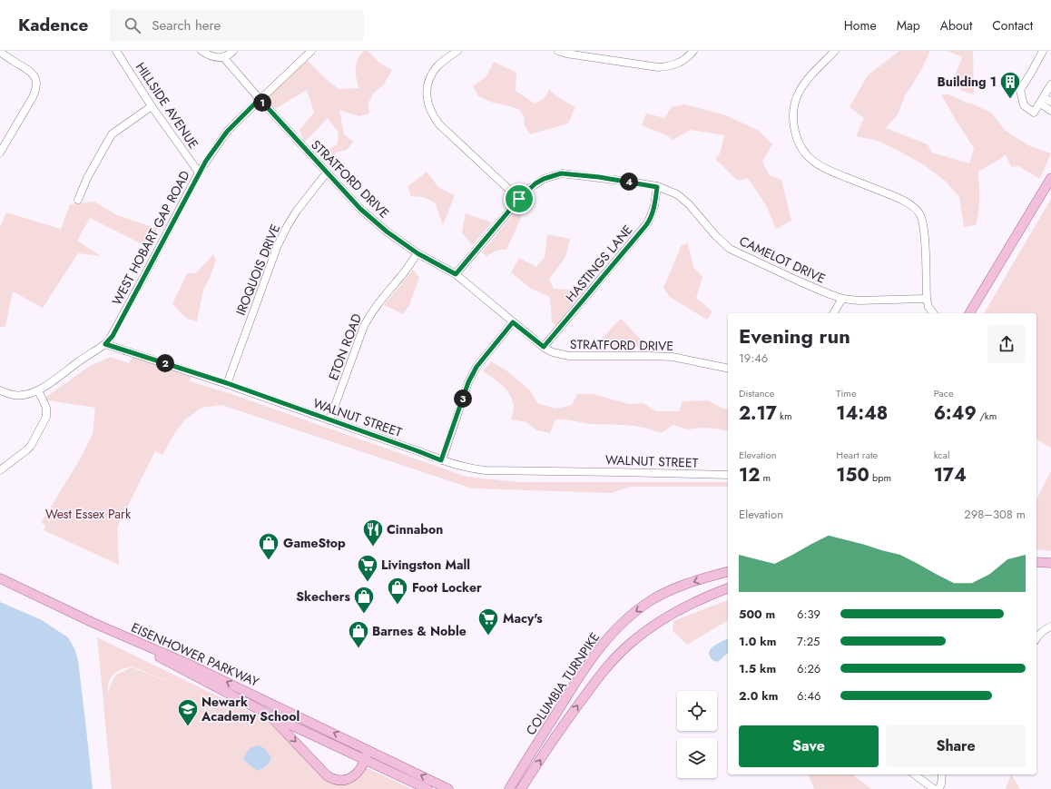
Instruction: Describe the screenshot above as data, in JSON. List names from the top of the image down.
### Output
{
  "streets": {
    "main road": ["EISENHOWER PARKWAY", "COLUMBIA TURNPIKE"],
    "street": [
      "HILLSIDE AVENUE",
      "STRATFORD DRIVE",
      "WEST HOBART GAP ROAD",
      "CAMELOT DRIVE",
      "HASTINGS LANE",
      "IROQUOIS DRIVE",
      "ETON ROAD",
      "WALNUT STREET"
    ]
  },
  "crossings": [
    ["HILLSIDE AVENUE", "WEST HOBART GAP ROAD"],
    ["STRATFORD DRIVE", "WEST HOBART GAP ROAD"],
    ["STRATFORD DRIVE", "CAMELOT DRIVE"],
    ["STRATFORD DRIVE", "HASTINGS LANE"],
    ["STRATFORD DRIVE", "IROQUOIS DRIVE"],
    ["STRATFORD DRIVE", "ETON ROAD"],
    ["WEST HOBART GAP ROAD", "WALNUT STREET"],
    ["CAMELOT DRIVE", "HASTINGS LANE"],
    ["IROQUOIS DRIVE", "WALNUT STREET"],
    ["ETON ROAD", "WALNUT STREET"]
  ],
  "parks": ["West Essex Park"],
  "places": {
    "building": ["Building 1"],
    "restaurant": ["Cinnabon"],
    "shop": [
      "GameStop",
      "Foot Locker",
      "Skechers",
      "Barnes & Noble"
    ],
    "supermarket": ["Livingston Mall", "Macy's"],
    "school or university": ["Newark Academy School"]
  },
  "page": {
    "header": "Kadence",
    "search": "Search here",
    "nav": [
      "Home",
      "Map",
      "About",
      "Contact"
    ],
    "pins": [
      "1",
      "4",
      "2",
      "3"
    ],
    "heading": ["Evening run", "19:46"],
    "stats": [
      ["Distance", "2.17 km"],
      ["Time", "14:48"],
      ["Pace", "6:49 /km"],
      ["Elevation", "12 m"],
      ["Heart rate", "150 bpm"],
      ["kcal", "174"]
    ],
    "chart": ["Elevation", "298–308 m"],
    "list": [
      {
        "name": "500 m",
        "note": "6:39"
      },
      {
        "name": "1.0 km",
        "note": "7:25"
      },
      {
        "name": "1.5 km",
        "note": "6:26"
      },
      {
        "name": "2.0 km",
        "note": "6:46"
      }
    ],
    "buttons": ["Save", "Share"]
  }
}
